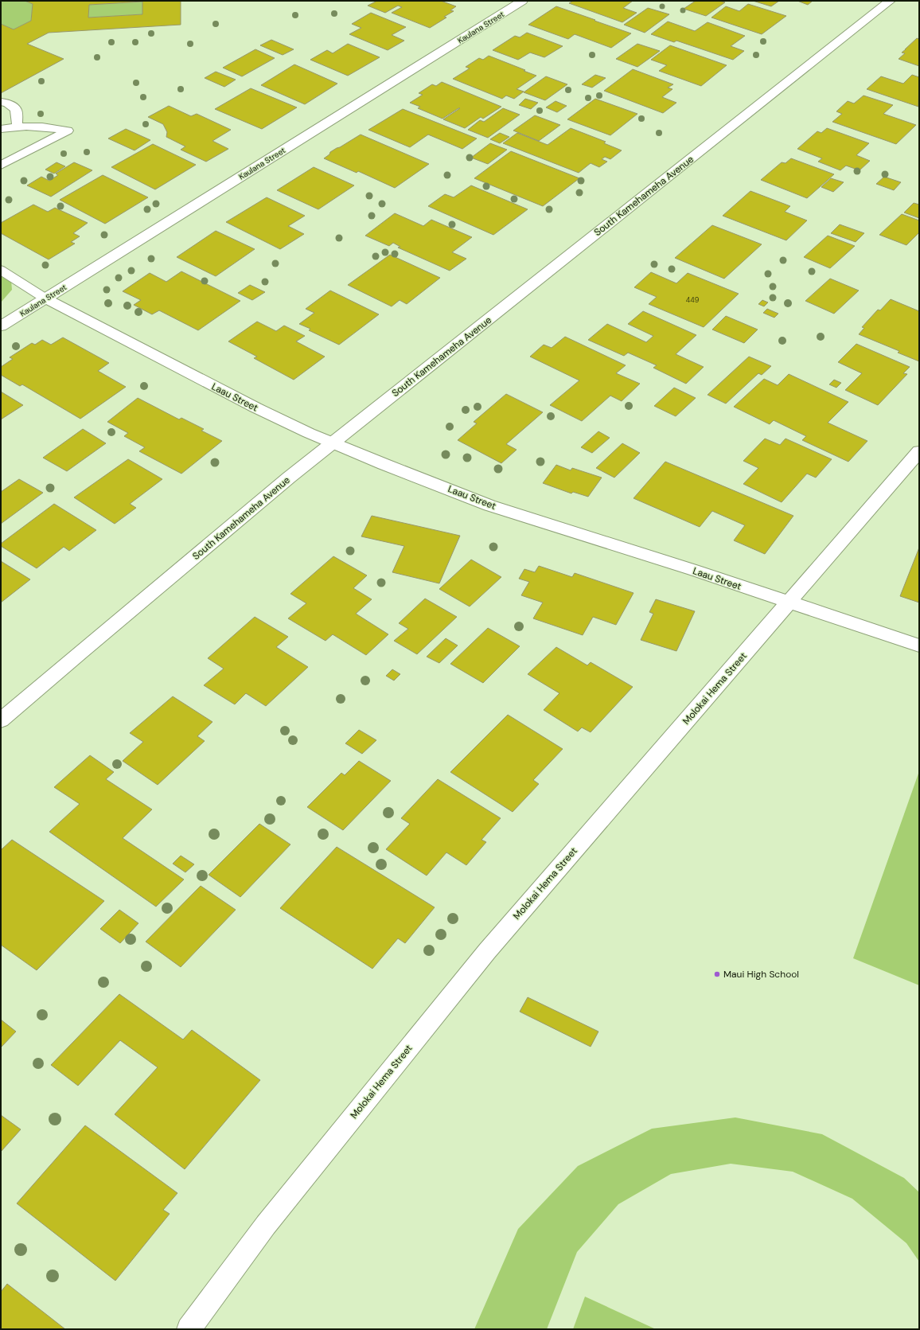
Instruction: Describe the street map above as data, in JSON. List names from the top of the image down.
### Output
{
  "streets": {
    "street": [
      "Kaulana Street",
      "South Kamehameha Avenue",
      "Laau Street",
      "Molokai Hema Street"
    ]
  },
  "crossings": [
    ["Kaulana Street", "Laau Street"],
    ["South Kamehameha Avenue", "Laau Street"],
    ["Laau Street", "Molokai Hema Street"]
  ],
  "places": ["Maui High School"],
  "house_numbers": ["449"]
}
